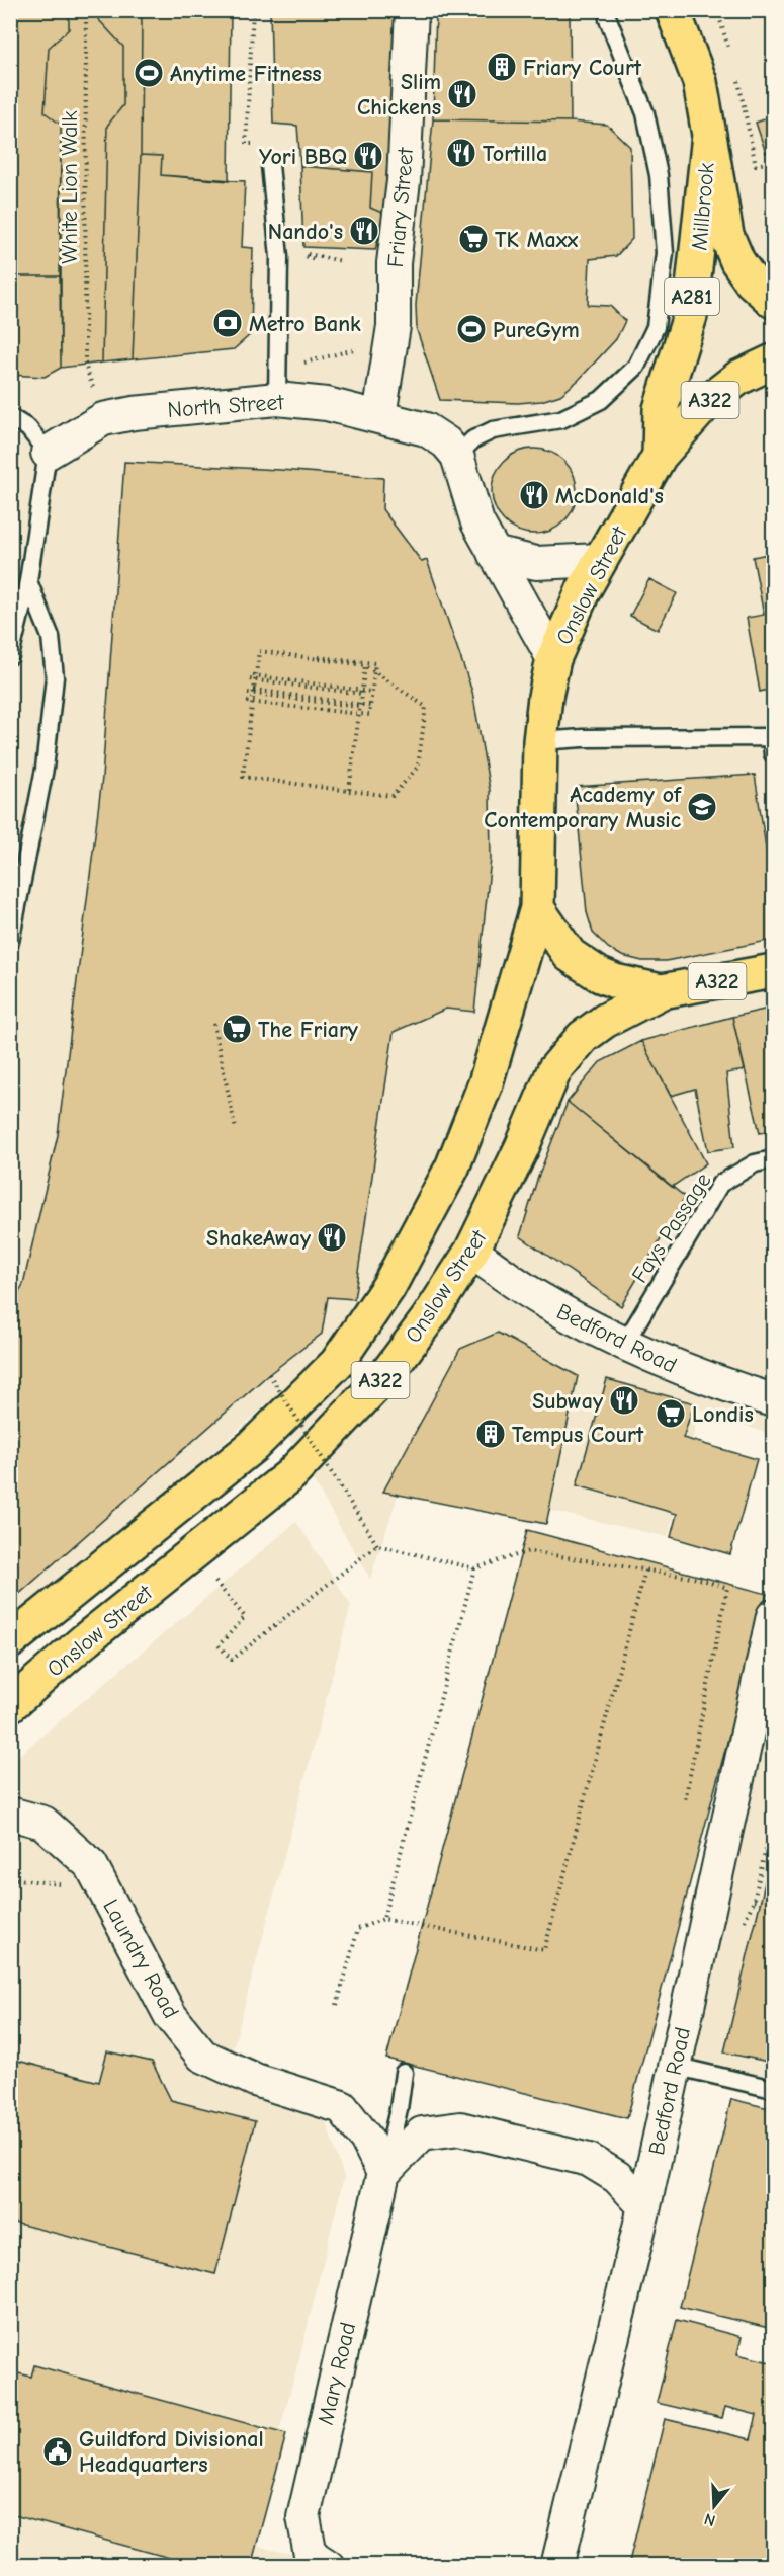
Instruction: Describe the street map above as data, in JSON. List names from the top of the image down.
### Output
{
  "streets": {
    "main road": [
      "Millbrook",
      "A281",
      "A322",
      "Onslow Street"
    ],
    "street": [
      "Friary Street",
      "North Street",
      "Bedford Road",
      "Laundry Road",
      "Mary Road"
    ],
    "lane": ["Fays Passage"],
    "path": ["White Lion Walk"]
  },
  "crossings": [
    ["Millbrook", "Onslow Street"],
    ["A322", "Onslow Street"],
    ["Onslow Street", "Bedford Road"],
    ["Fays Passage", "Bedford Road"],
    ["Laundry Road", "Mary Road"]
  ],
  "places": {
    "building": ["Friary Court", "Tempus Court"],
    "sports": ["Anytime Fitness", "PureGym"],
    "restaurant": [
      "Slim Chickens",
      "Tortilla",
      "Yori BBQ",
      "Nando's",
      "McDonald's",
      "ShakeAway",
      "Subway"
    ],
    "supermarket": ["TK Maxx", "The Friary", "Londis"],
    "bank": ["Metro Bank"],
    "school or university": ["Academy of Contemporary Music"],
    "public building": ["Guildford Divisional Headquarters"]
  },
  "north": "bottom"
}
